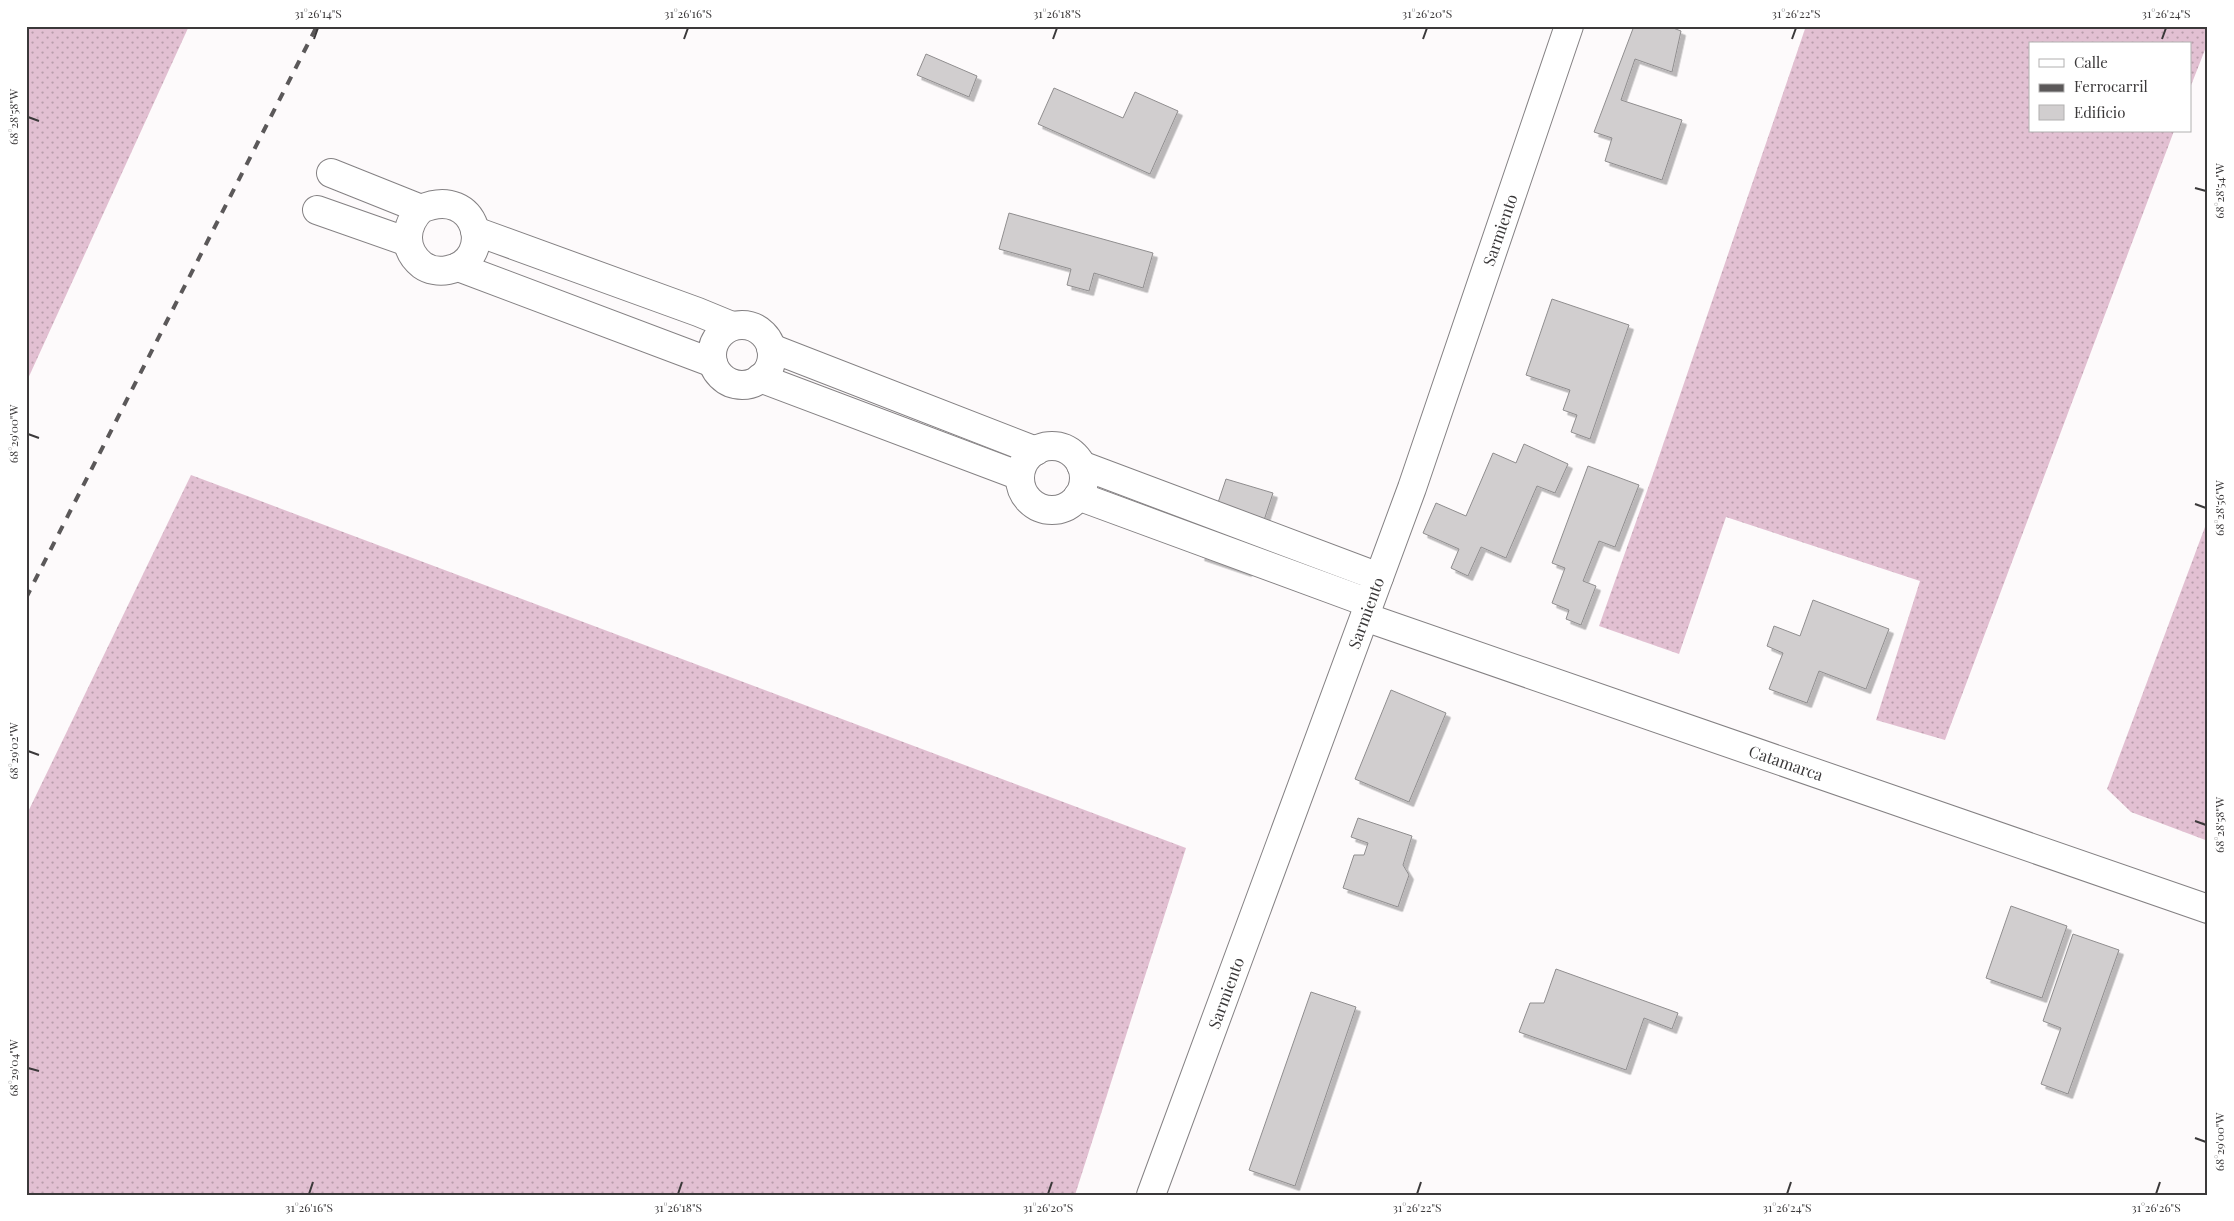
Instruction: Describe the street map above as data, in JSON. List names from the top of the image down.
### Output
{
  "streets": {
    "street": ["Sarmiento", "Catamarca"]
  },
  "crossings": [
    ["Sarmiento", "Catamarca"]
  ],
  "legend": ["Calle", "Ferrocarril", "Edificio"],
  "coordinates": [
    "31°26'14\"S",
    "31°26'16\"S",
    "31°26'18\"S",
    "31°26'20\"S",
    "31°26'22\"S",
    "31°26'24\"S",
    "68°28'58\"W",
    "68°28'54\"W",
    "68°29'00\"W",
    "68°28'56\"W",
    "68°29'02\"W",
    "68°29'04\"W",
    "31°26'26\"S"
  ]
}
